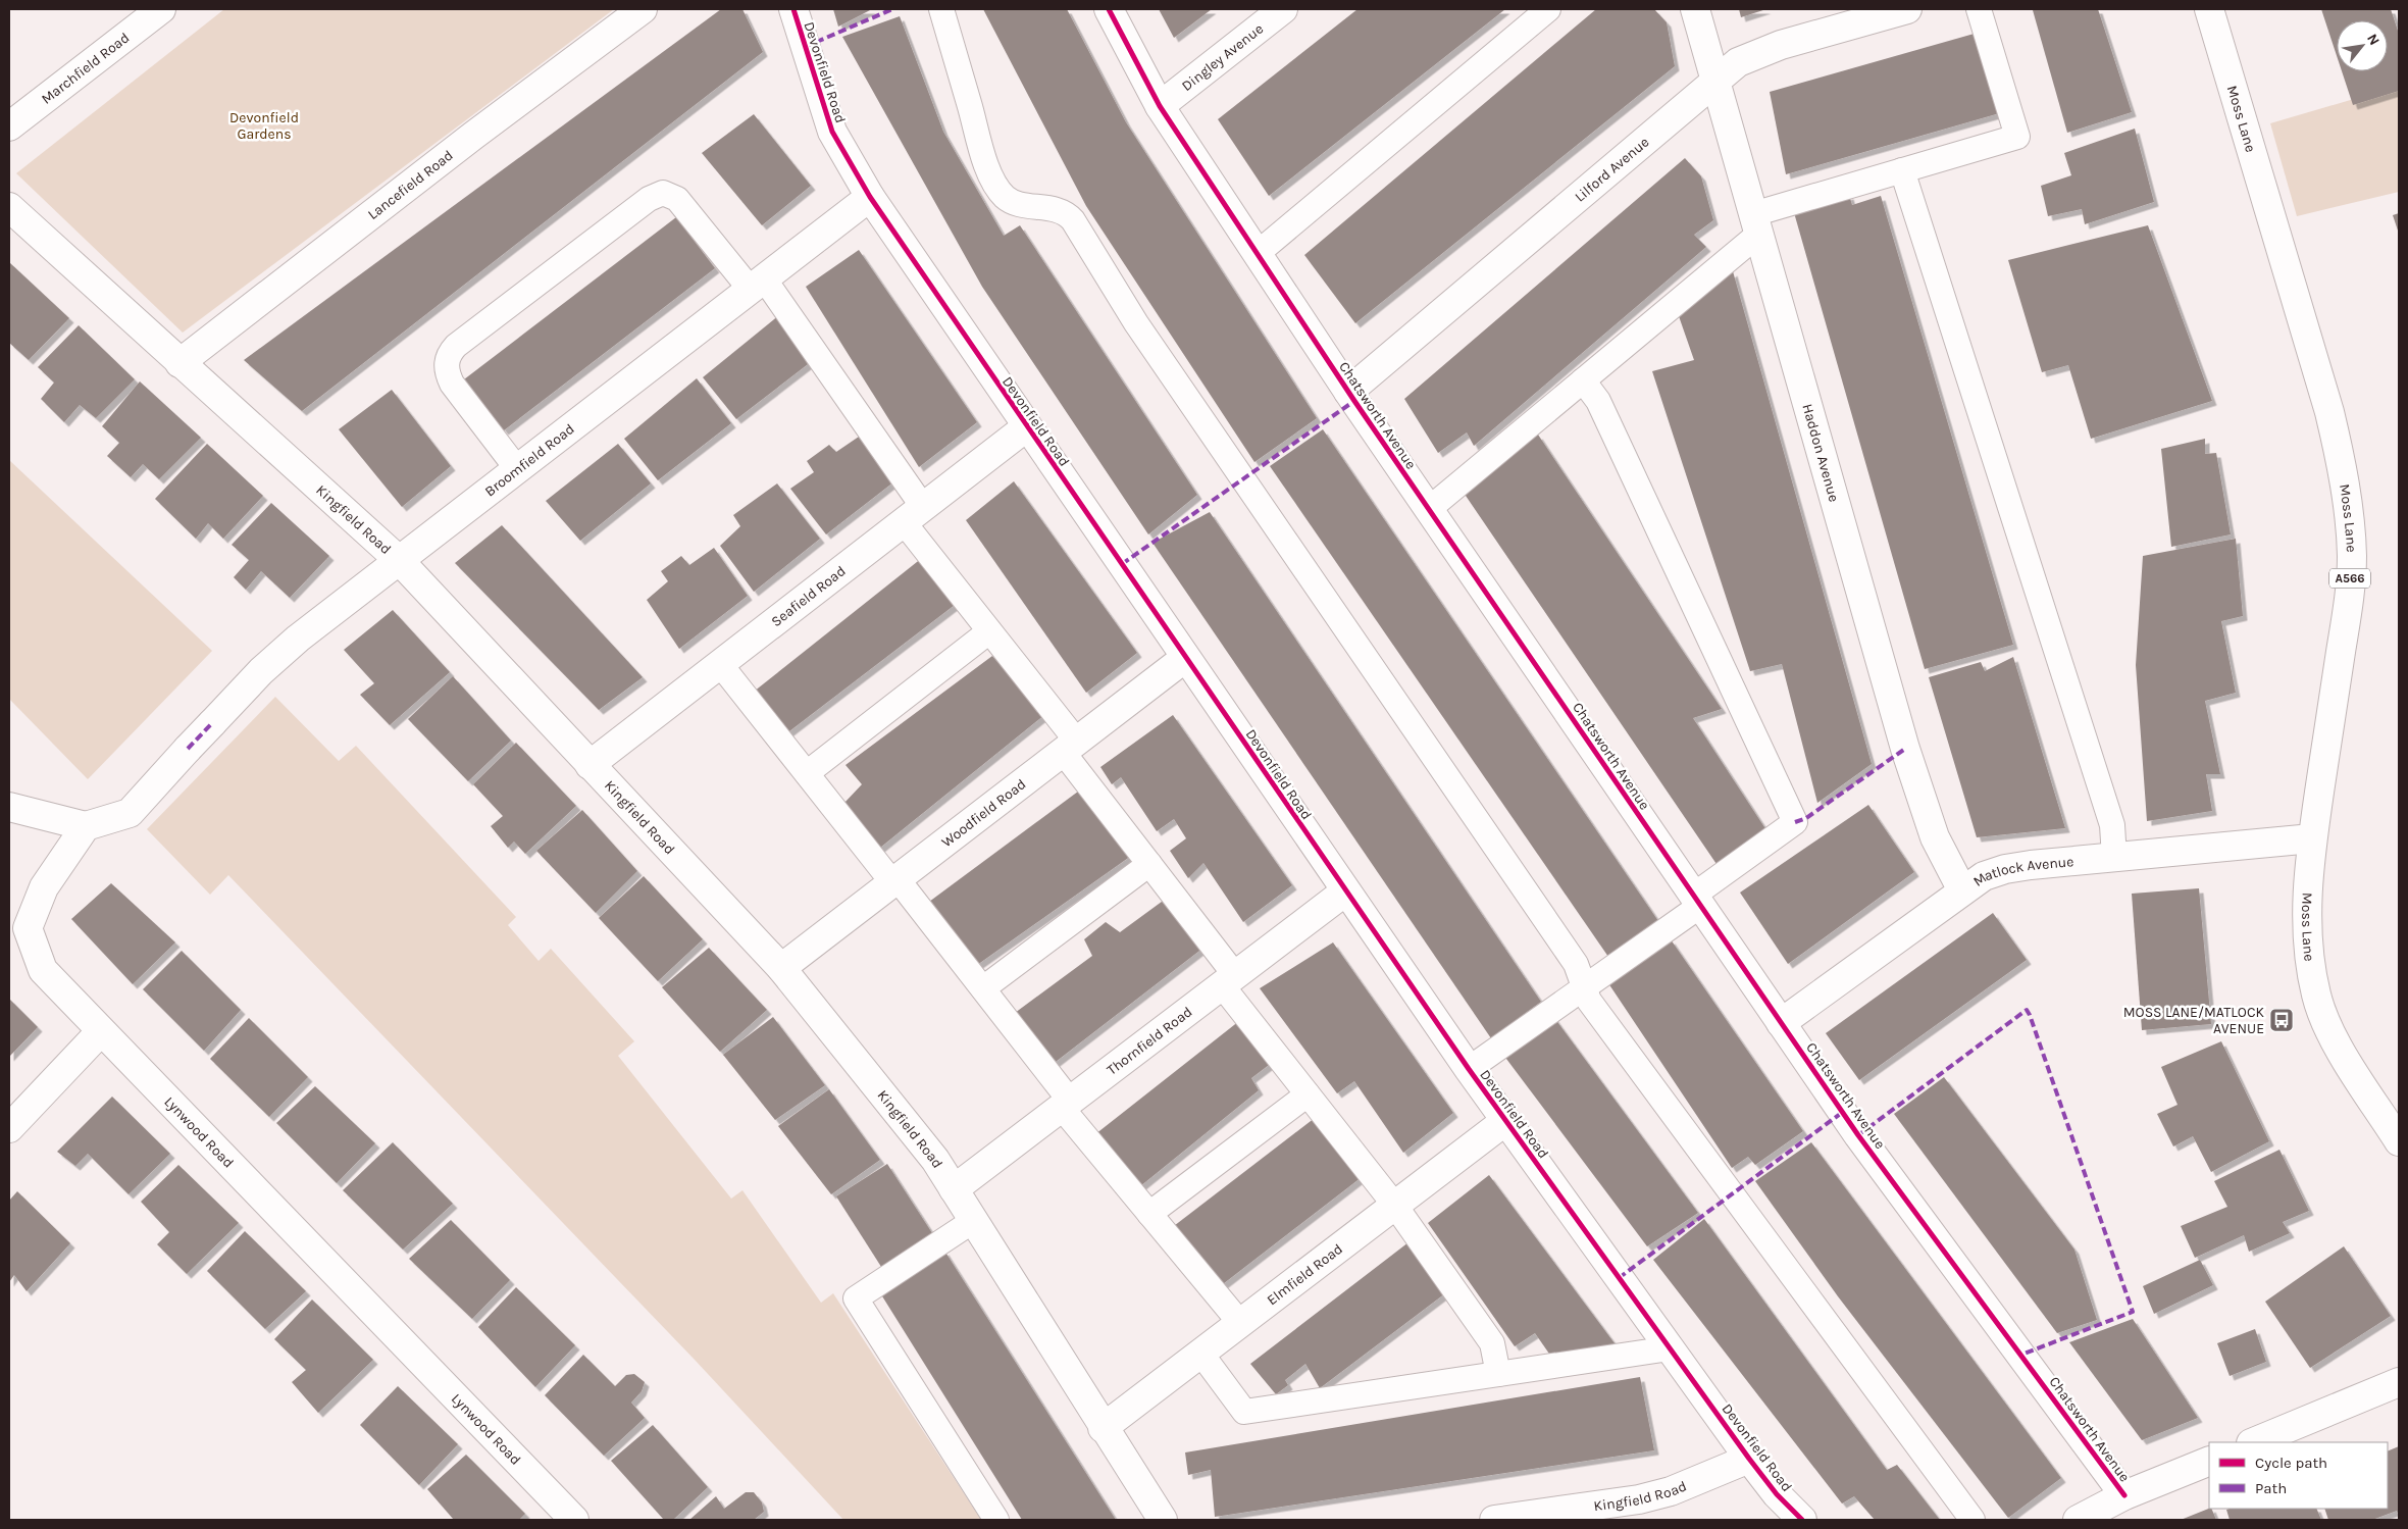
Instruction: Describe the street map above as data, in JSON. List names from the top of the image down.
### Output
{
  "streets": {
    "street": [
      "Dingley Avenue",
      "Marchfield Road",
      "Devonfield Road",
      "Moss Lane",
      "Lilford Avenue",
      "Lancefield Road",
      "Chatsworth Avenue",
      "Haddon Avenue",
      "Broomfield Road",
      "Kingfield Road",
      "A566",
      "Seafield Road",
      "Woodfield Road",
      "Matlock Avenue",
      "Thornfield Road",
      "Lynwood Road",
      "Elmfield Road"
    ]
  },
  "crossings": [
    ["Dingley Avenue", "Chatsworth Avenue"],
    ["Devonfield Road", "Broomfield Road"],
    ["Devonfield Road", "Kingfield Road"],
    ["Devonfield Road", "Seafield Road"],
    ["Devonfield Road", "Woodfield Road"],
    ["Devonfield Road", "Thornfield Road"],
    ["Devonfield Road", "Elmfield Road"],
    ["Moss Lane", "Matlock Avenue"],
    ["Lilford Avenue", "Chatsworth Avenue"],
    ["Lilford Avenue", "Haddon Avenue"],
    ["Lancefield Road", "Kingfield Road"],
    ["Chatsworth Avenue", "Matlock Avenue"],
    ["Haddon Avenue", "Matlock Avenue"],
    ["Broomfield Road", "Kingfield Road"],
    ["Broomfield Road", "Lynwood Road"],
    ["Kingfield Road", "Seafield Road"],
    ["Kingfield Road", "Woodfield Road"],
    ["Kingfield Road", "Thornfield Road"],
    ["Kingfield Road", "Elmfield Road"]
  ],
  "parks": ["Devonfield Gardens"],
  "places": {
    "bus stop": ["MOSS LANE/MATLOCK AVENUE"]
  },
  "legend": ["Cycle path", "Path"],
  "north": "top right"
}
